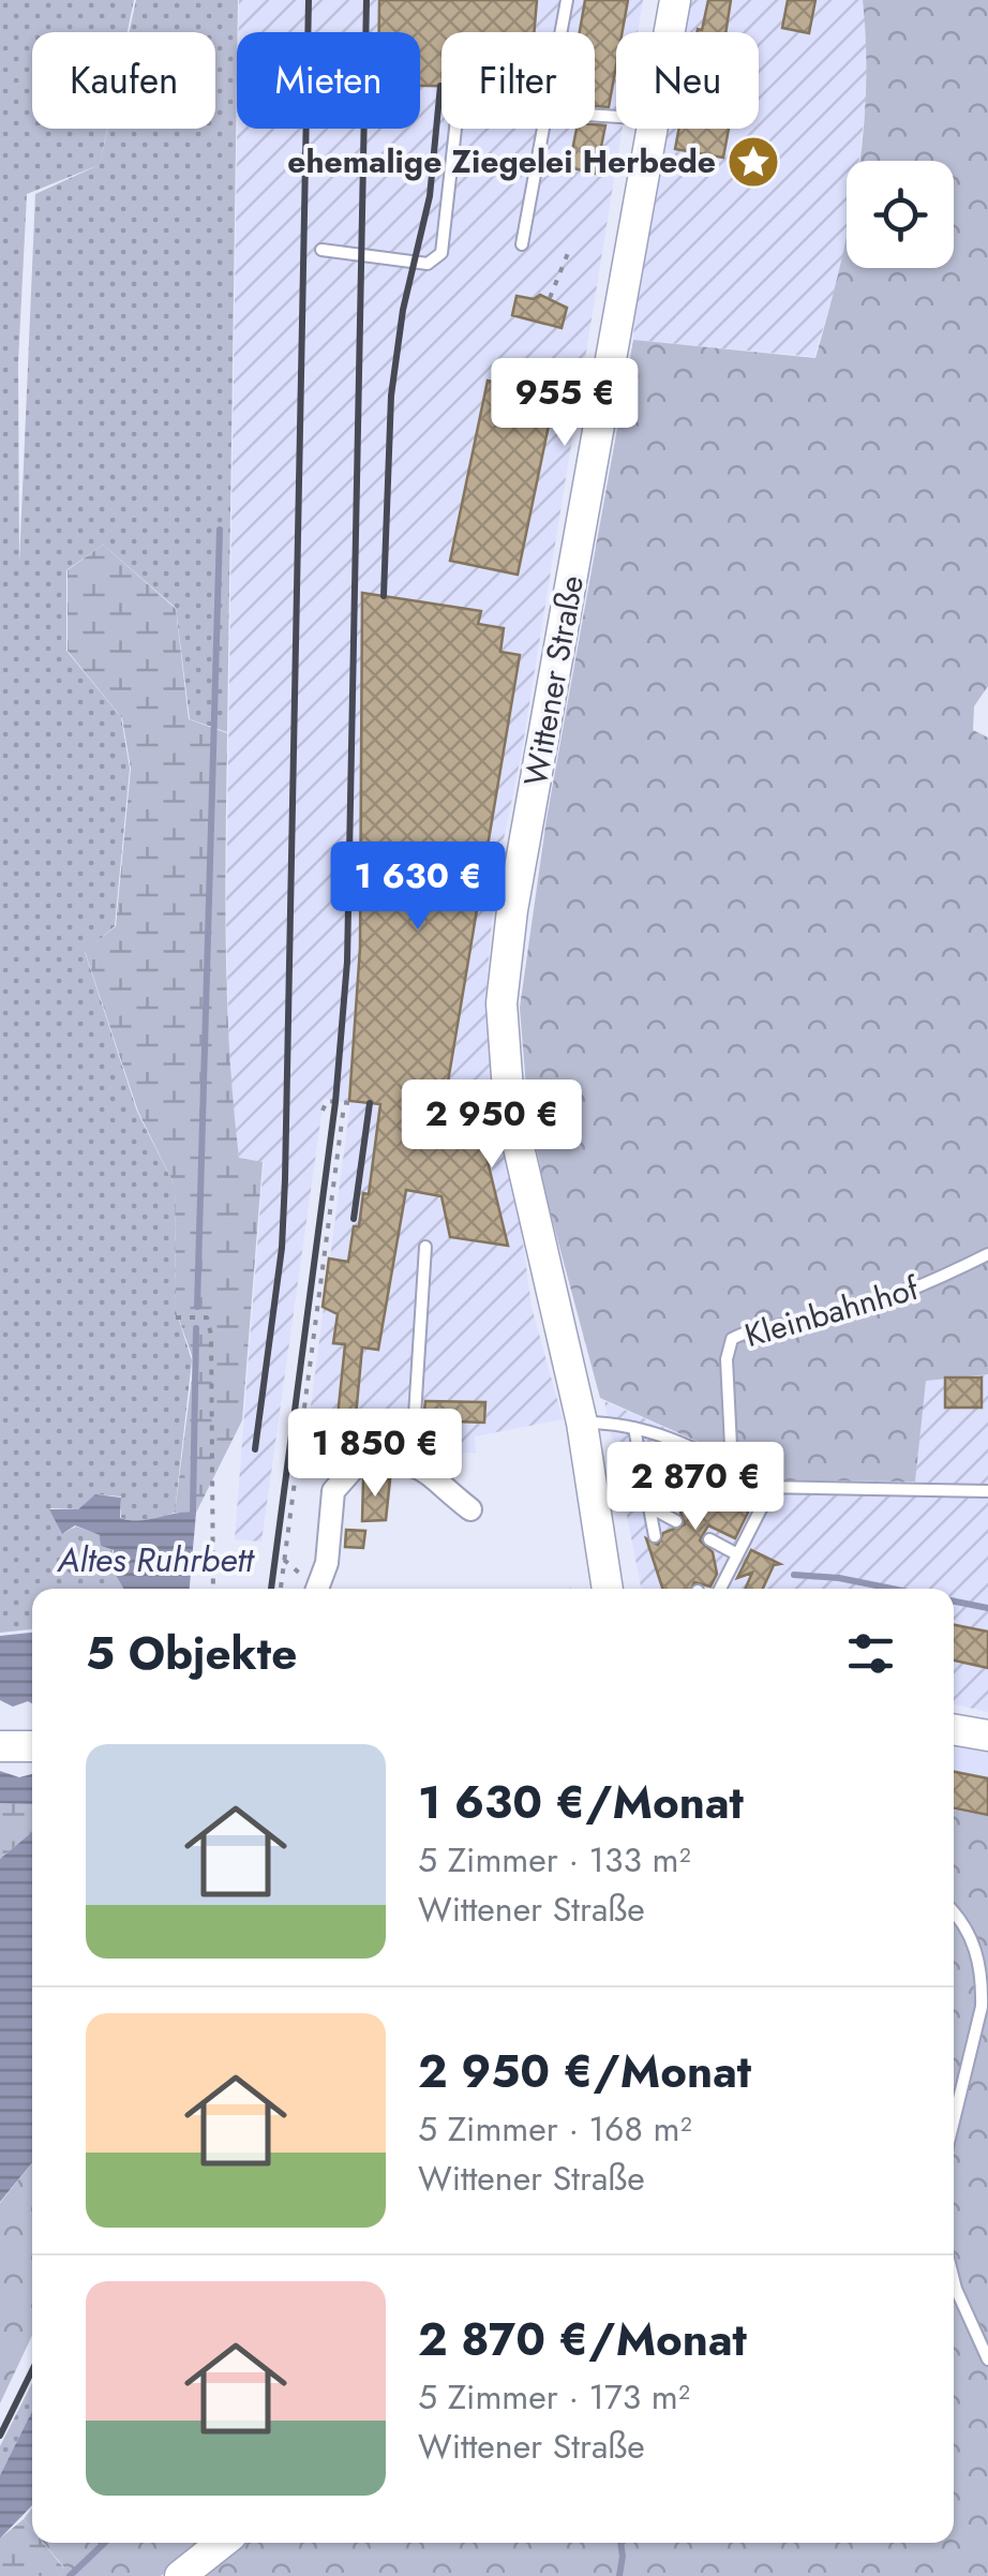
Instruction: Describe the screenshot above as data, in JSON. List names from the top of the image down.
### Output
{
  "streets": {
    "main road": ["Wittener Straße"],
    "lane": ["Kleinbahnhof"]
  },
  "water": ["Altes Ruhrbett"],
  "places": {
    "place": ["ehemalige Ziegelei Herbede"]
  },
  "page": {
    "chip": [
      "Kaufen",
      "Mieten",
      "Filter",
      "Neu"
    ],
    "price": [
      "955 €",
      "1 630 €",
      "2 950 €",
      "1 850 €",
      "2 870 €"
    ],
    "heading": "5 Objekte",
    "list": [
      {
        "name": "1 630 €/Monat",
        "note": "5 Zimmer · 133 m² · Wittener Straße"
      },
      {
        "name": "2 950 €/Monat",
        "note": "5 Zimmer · 168 m² · Wittener Straße"
      },
      {
        "name": "2 870 €/Monat",
        "note": "5 Zimmer · 173 m² · Wittener Straße"
      }
    ]
  }
}
